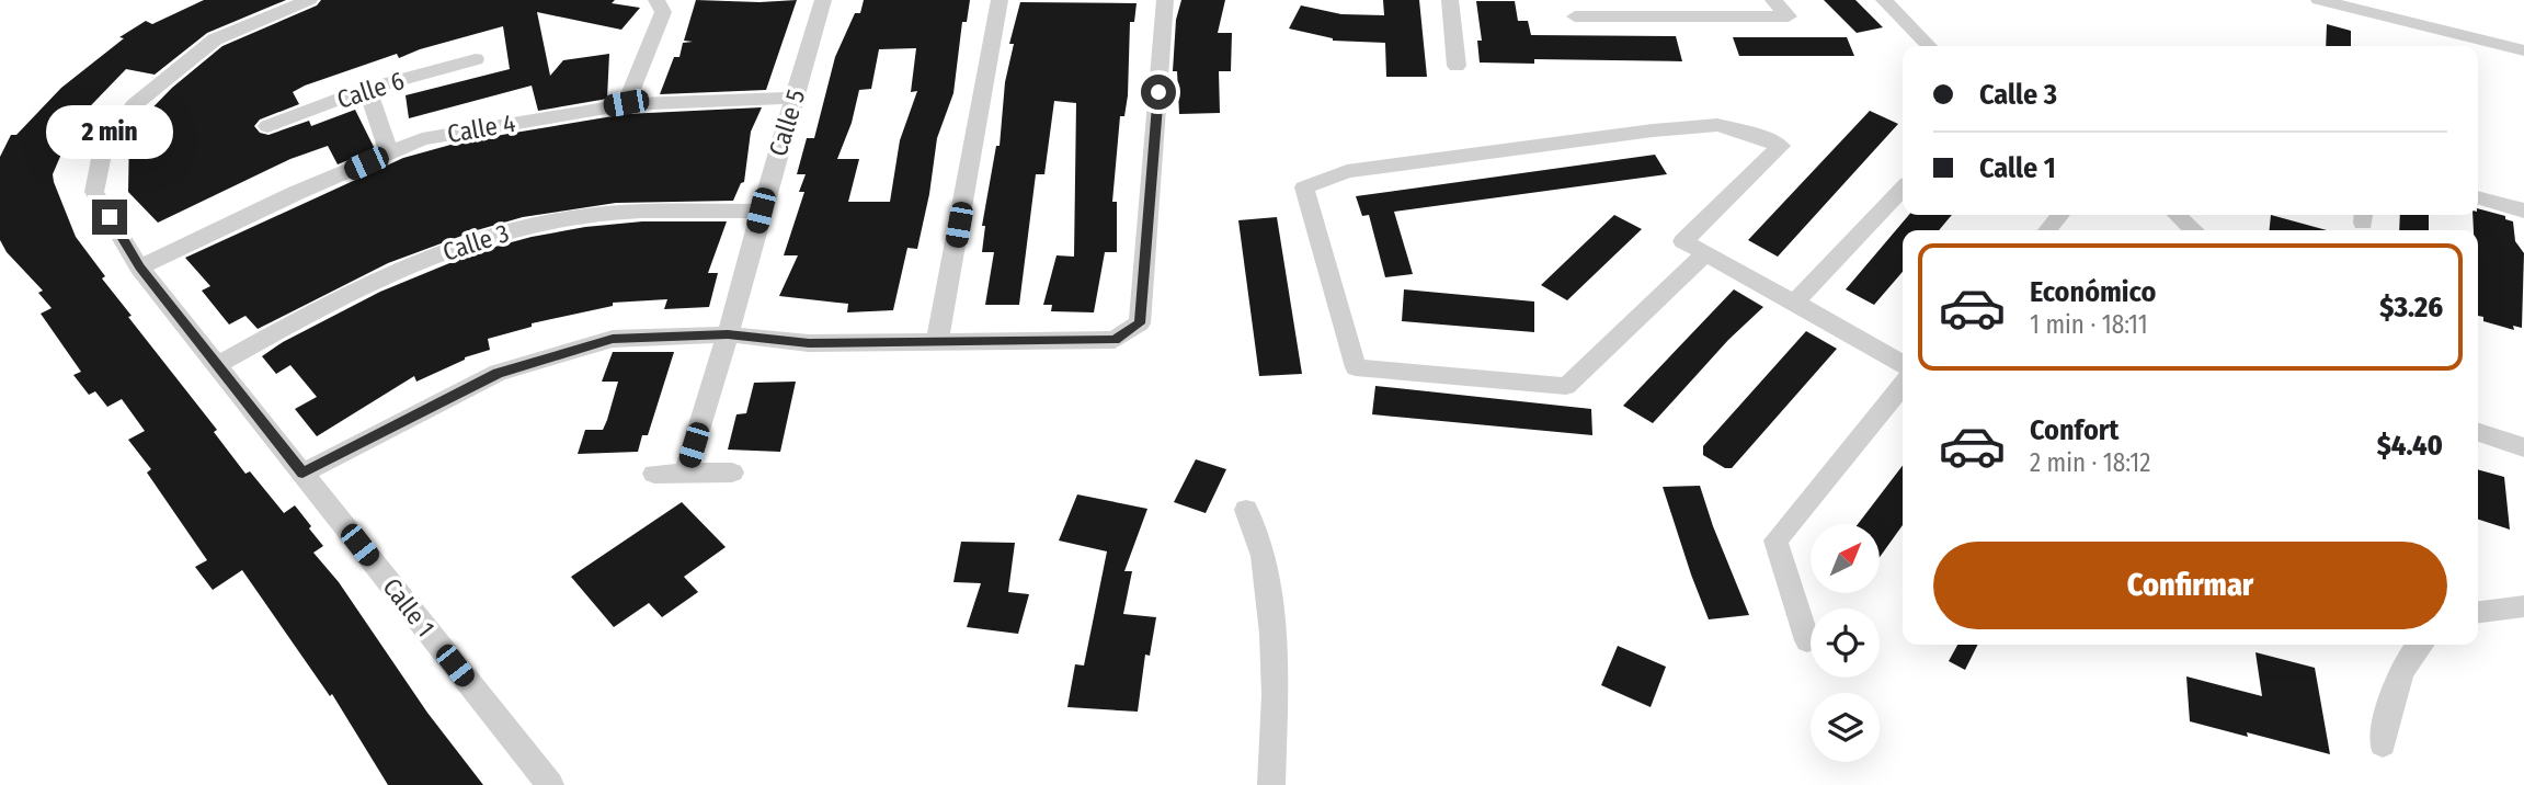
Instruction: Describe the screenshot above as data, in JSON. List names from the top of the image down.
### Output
{
  "streets": {
    "street": [
      "Calle 6",
      "Calle 5",
      "Calle 4",
      "Calle 3",
      "Calle 1"
    ]
  },
  "crossings": [
    ["Calle 5", "Calle 4"],
    ["Calle 5", "Calle 3"],
    ["Calle 4", "Calle 1"],
    ["Calle 3", "Calle 1"]
  ],
  "north": "top right",
  "page": {
    "banner": ["Calle 3", "Calle 1"],
    "bubble": "2 min",
    "list": [
      {
        "name": "Económico",
        "note": "1 min · 18:11",
        "value": "$3.26"
      },
      {
        "name": "Confort",
        "note": "2 min · 18:12",
        "value": "$4.40"
      }
    ],
    "buttons": "Confirmar"
  }
}
